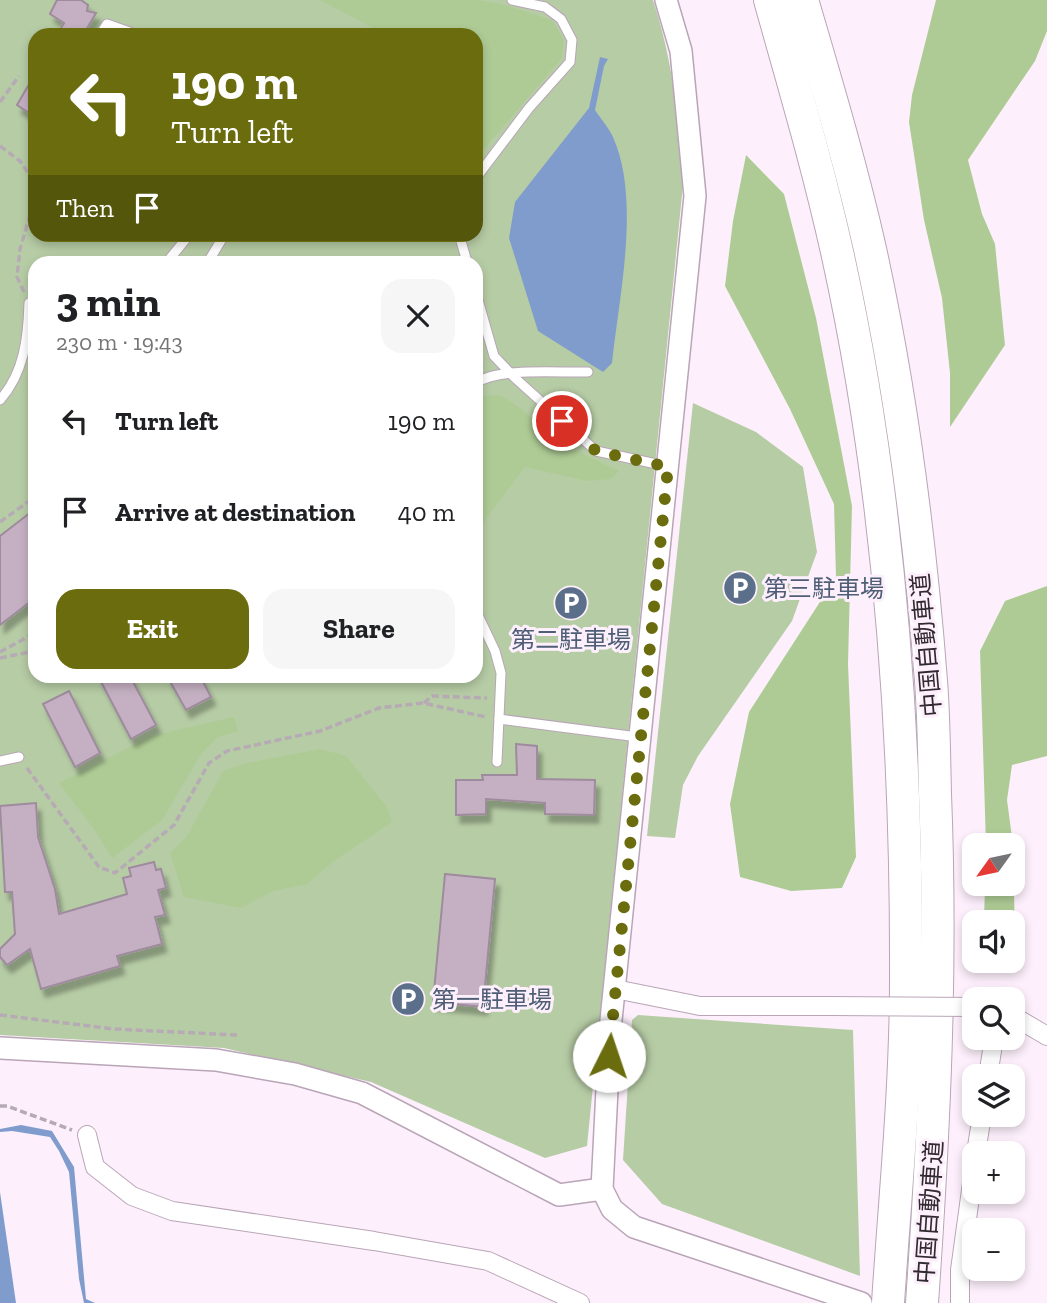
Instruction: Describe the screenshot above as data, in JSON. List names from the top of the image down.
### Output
{
  "streets": {
    "highway": ["中国自動車道"]
  },
  "places": {
    "parking": ["第三駐車場", "第二駐車場", "第一駐車場"]
  },
  "north": "bottom left",
  "page": {
    "turn": ["190 m", "Turn left"],
    "then": "Then",
    "heading": ["3 min", "230 m · 19:43"],
    "list": [
      {
        "name": "Turn left",
        "value": "190 m"
      },
      {
        "name": "Arrive at destination",
        "value": "40 m"
      }
    ],
    "buttons": ["Exit", "Share"],
    "map_buttons": ["+", "−"]
  }
}
